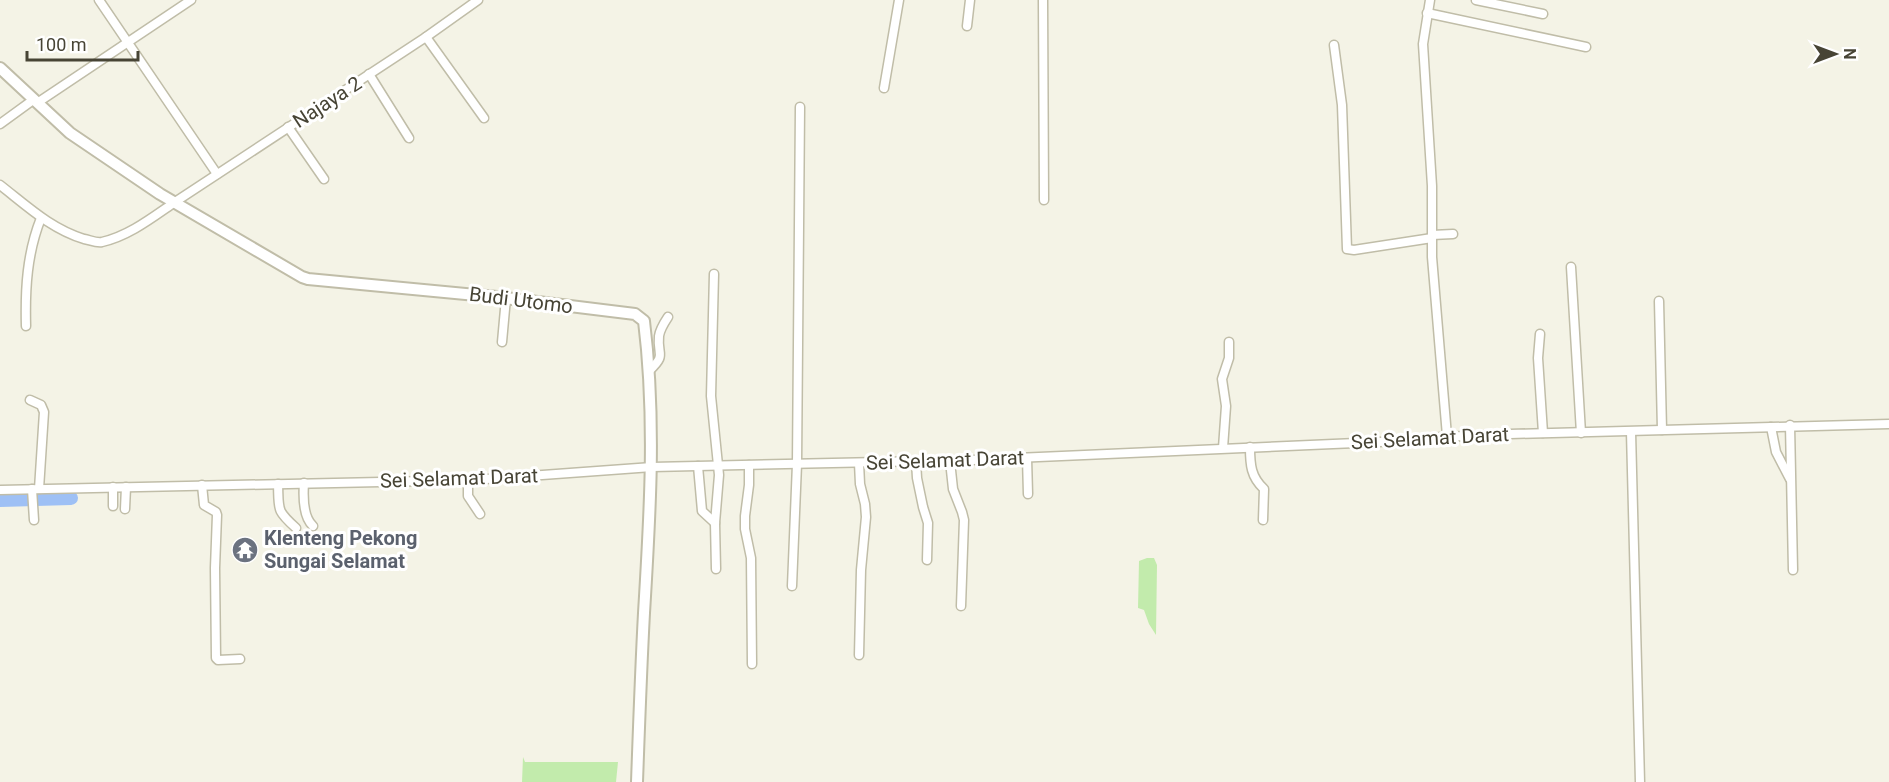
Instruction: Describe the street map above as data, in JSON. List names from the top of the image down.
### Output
{
  "streets": {
    "street": ["Najaya 2", "Budi Utomo", "Sei Selamat Darat"]
  },
  "crossings": [
    ["Najaya 2", "Budi Utomo"],
    ["Budi Utomo", "Sei Selamat Darat"]
  ],
  "places": {
    "temple": ["Klenteng Pekong Sungai Selamat"]
  },
  "scale_bar": "100 m",
  "north": "right"
}
